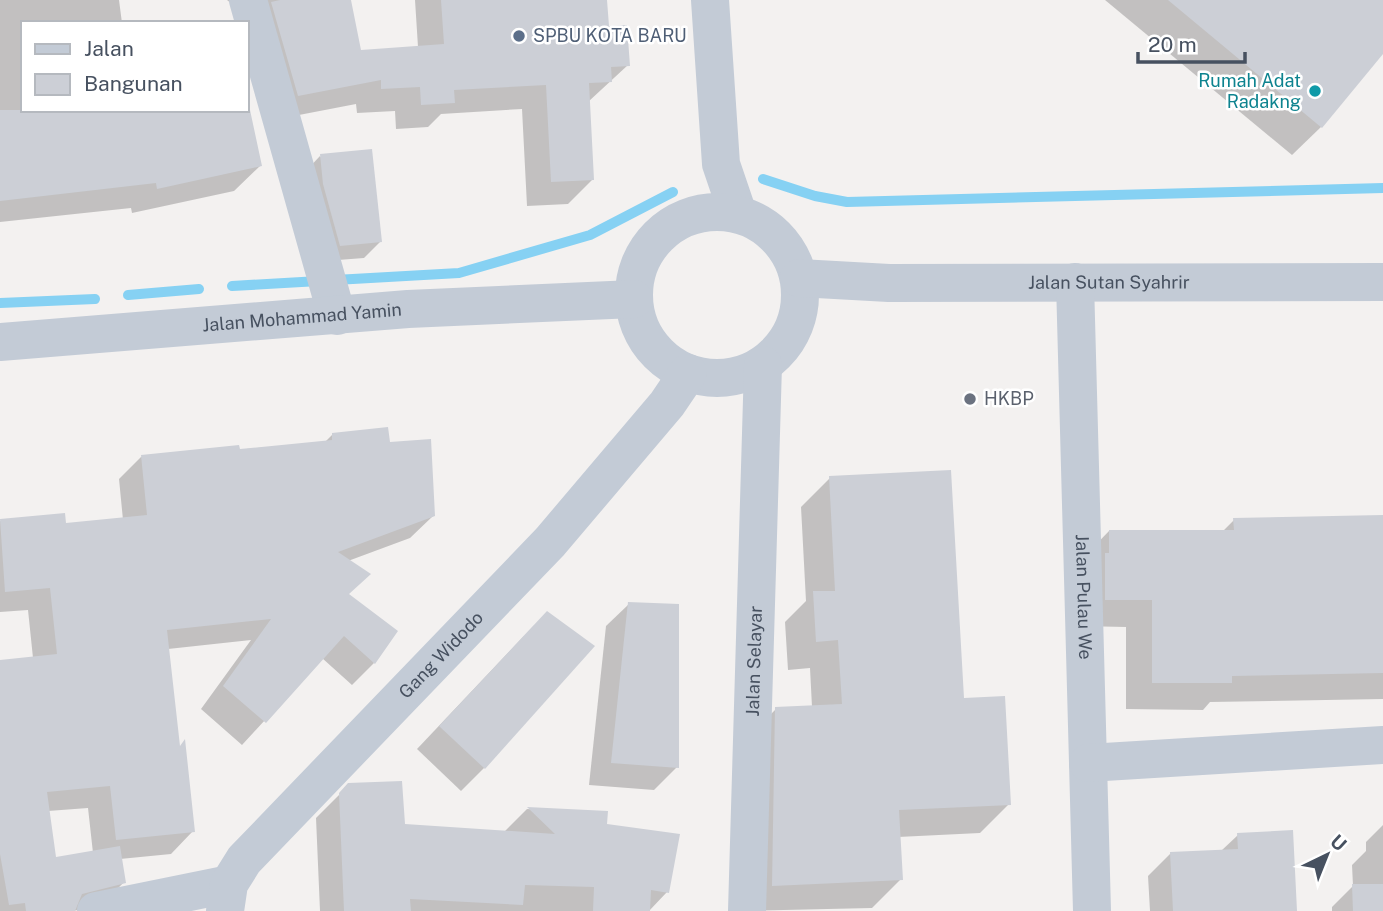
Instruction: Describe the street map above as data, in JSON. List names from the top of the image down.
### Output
{
  "streets": {
    "street": [
      "Jalan Sutan Syahrir",
      "Jalan Mohammad Yamin",
      "Jalan Pulau We",
      "Gang Widodo",
      "Jalan Selayar"
    ]
  },
  "crossings": [
    ["Jalan Sutan Syahrir", "Jalan Mohammad Yamin"],
    ["Jalan Sutan Syahrir", "Jalan Pulau We"],
    ["Jalan Sutan Syahrir", "Gang Widodo"],
    ["Jalan Sutan Syahrir", "Jalan Selayar"],
    ["Jalan Mohammad Yamin", "Gang Widodo"],
    ["Jalan Mohammad Yamin", "Jalan Selayar"],
    ["Gang Widodo", "Jalan Selayar"]
  ],
  "places": ["SPBU KOTA BARU", "Rumah Adat Radakng", "HKBP"],
  "legend": ["Jalan", "Bangunan"],
  "scale_bar": "20 m",
  "north": "top right"
}
